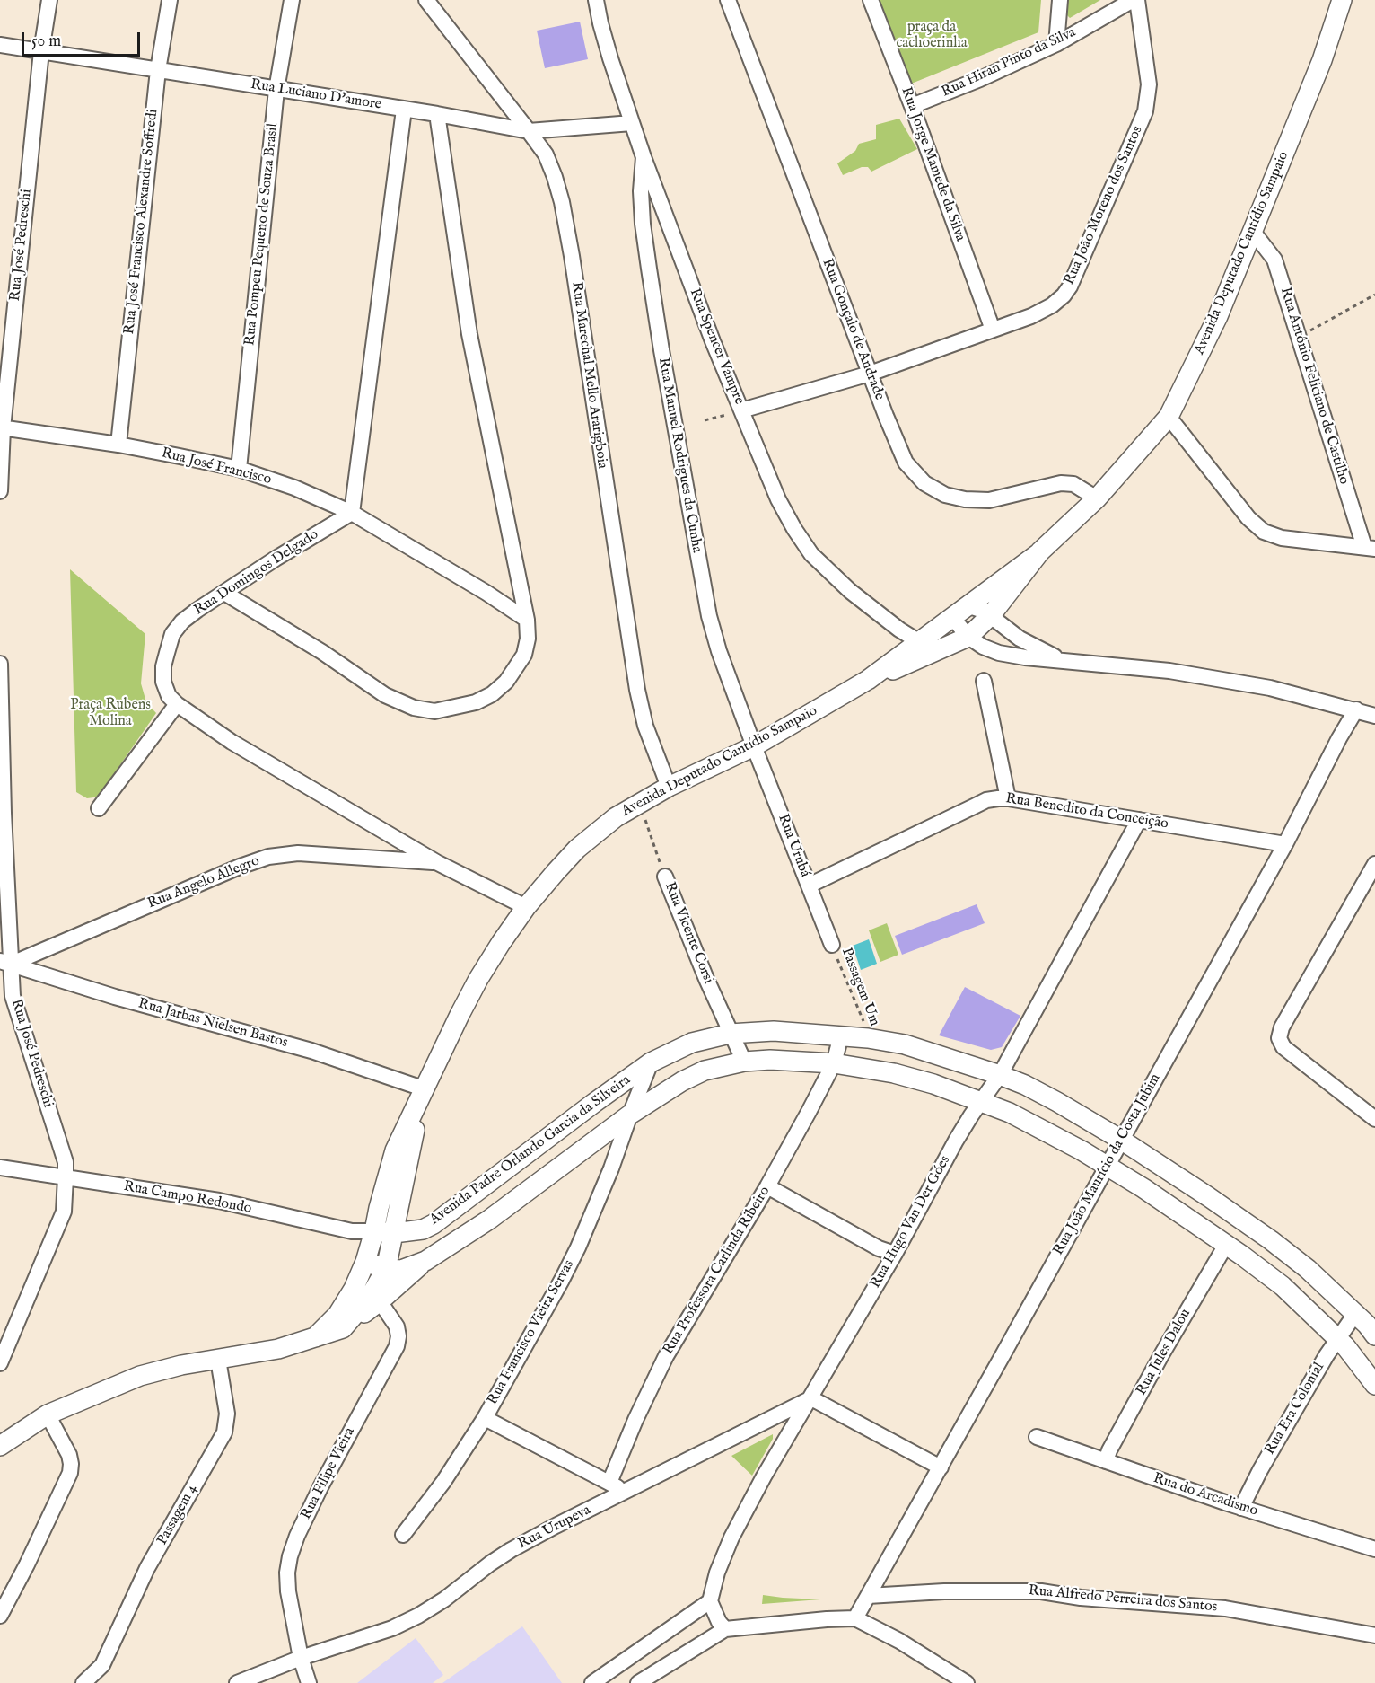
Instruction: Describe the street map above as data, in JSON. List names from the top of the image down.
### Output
{
  "streets": {
    "main road": ["Avenida Deputado Cantídio Sampaio", "Avenida Padre Orlando Garcia da Silveira"],
    "street": [
      "Rua Hiran Pinto da Silva",
      "Rua Luciano D'amore",
      "Rua Jorge Mamede da Silva",
      "Rua João Moreno dos Santos",
      "Rua José Francisco Alexandre Soffredi",
      "Rua Pompeu Pequeno de Souza Brasil",
      "Rua José Pedreschi",
      "Rua Gonçalo de Andrade",
      "Rua Spencer Vampre",
      "Rua Marechal Mello Ararigboia",
      "Rua Antônio Feliciano de Castilho",
      "Rua Manuel Rodrigues da Cunha",
      "Rua José Francisco",
      "Rua Domingos Delgado",
      "Rua Benedito da Conceição",
      "Rua Urubá",
      "Rua Angelo Allegro",
      "Rua Vicente Corsi",
      "Rua Jarbas Nielsen Bastos",
      "Rua João Maurício da Costa Jubim",
      "Rua Campo Redondo",
      "Rua Hugo Van Der Góes",
      "Rua Professora Carlinda Ribeiro",
      "Rua Francisco Vieira Servas",
      "Rua Jules Dalou",
      "Rua Era Colonial",
      "Rua Filipe Vieira",
      "Rua do Arcadismo",
      "Passagem 4",
      "Rua Urupeva",
      "Rua Alfredo Perreira dos Santos"
    ],
    "path": ["Passagem Um"]
  },
  "crossings": [
    ["Rua Hiran Pinto da Silva", "Rua Jorge Mamede da Silva"],
    ["Rua Luciano D'amore", "Rua José Francisco Alexandre Soffredi"],
    ["Rua Luciano D'amore", "Rua Pompeu Pequeno de Souza Brasil"],
    ["Rua Luciano D'amore", "Rua José Pedreschi"],
    ["Rua Luciano D'amore", "Rua Spencer Vampre"],
    ["Rua Luciano D'amore", "Rua Marechal Mello Ararigboia"],
    ["Rua Jorge Mamede da Silva", "Rua João Moreno dos Santos"],
    ["Rua João Moreno dos Santos", "Rua Gonçalo de Andrade"],
    ["Rua João Moreno dos Santos", "Rua Spencer Vampre"],
    ["Rua José Francisco Alexandre Soffredi", "Rua José Francisco"],
    ["Rua Pompeu Pequeno de Souza Brasil", "Rua José Francisco"],
    ["Rua José Pedreschi", "Rua José Francisco"],
    ["Rua José Pedreschi", "Rua Angelo Allegro"],
    ["Rua José Pedreschi", "Rua Jarbas Nielsen Bastos"],
    ["Rua José Pedreschi", "Rua Campo Redondo"],
    ["Avenida Deputado Cantídio Sampaio", "Rua Gonçalo de Andrade"],
    ["Avenida Deputado Cantídio Sampaio", "Rua Spencer Vampre"],
    ["Avenida Deputado Cantídio Sampaio", "Rua Marechal Mello Ararigboia"],
    ["Avenida Deputado Cantídio Sampaio", "Rua Antônio Feliciano de Castilho"],
    ["Avenida Deputado Cantídio Sampaio", "Rua Manuel Rodrigues da Cunha"],
    ["Avenida Deputado Cantídio Sampaio", "Rua Domingos Delgado"],
    ["Avenida Deputado Cantídio Sampaio", "Rua Urubá"],
    ["Avenida Deputado Cantídio Sampaio", "Rua Vicente Corsi"],
    ["Avenida Deputado Cantídio Sampaio", "Rua Jarbas Nielsen Bastos"],
    ["Avenida Deputado Cantídio Sampaio", "Avenida Padre Orlando Garcia da Silveira"],
    ["Avenida Deputado Cantídio Sampaio", "Rua Campo Redondo"],
    ["Avenida Deputado Cantídio Sampaio", "Passagem 4"],
    ["Rua Spencer Vampre", "Rua Manuel Rodrigues da Cunha"],
    ["Rua Manuel Rodrigues da Cunha", "Rua Urubá"],
    ["Rua José Francisco", "Rua Domingos Delgado"],
    ["Rua Domingos Delgado", "Rua Angelo Allegro"],
    ["Rua Benedito da Conceição", "Rua Urubá"],
    ["Rua Benedito da Conceição", "Rua João Maurício da Costa Jubim"],
    ["Rua Benedito da Conceição", "Rua Hugo Van Der Góes"],
    ["Rua Urubá", "Passagem Um"],
    ["Rua Angelo Allegro", "Rua Jarbas Nielsen Bastos"],
    ["Rua Vicente Corsi", "Avenida Padre Orlando Garcia da Silveira"],
    ["Passagem Um", "Avenida Padre Orlando Garcia da Silveira"],
    ["Avenida Padre Orlando Garcia da Silveira", "Rua João Maurício da Costa Jubim"],
    ["Avenida Padre Orlando Garcia da Silveira", "Rua Campo Redondo"],
    ["Avenida Padre Orlando Garcia da Silveira", "Rua Hugo Van Der Góes"],
    ["Avenida Padre Orlando Garcia da Silveira", "Rua Professora Carlinda Ribeiro"],
    ["Avenida Padre Orlando Garcia da Silveira", "Rua Francisco Vieira Servas"],
    ["Avenida Padre Orlando Garcia da Silveira", "Rua Jules Dalou"],
    ["Avenida Padre Orlando Garcia da Silveira", "Rua Era Colonial"],
    ["Rua João Maurício da Costa Jubim", "Rua Alfredo Perreira dos Santos"],
    ["Rua Hugo Van Der Góes", "Rua Urupeva"],
    ["Rua Jules Dalou", "Rua do Arcadismo"],
    ["Rua Era Colonial", "Rua do Arcadismo"],
    ["Rua Filipe Vieira", "Rua Urupeva"]
  ],
  "parks": ["praça da cachoerinha", "Praça Rubens Molina"],
  "scale_bar": "50 m"
}
